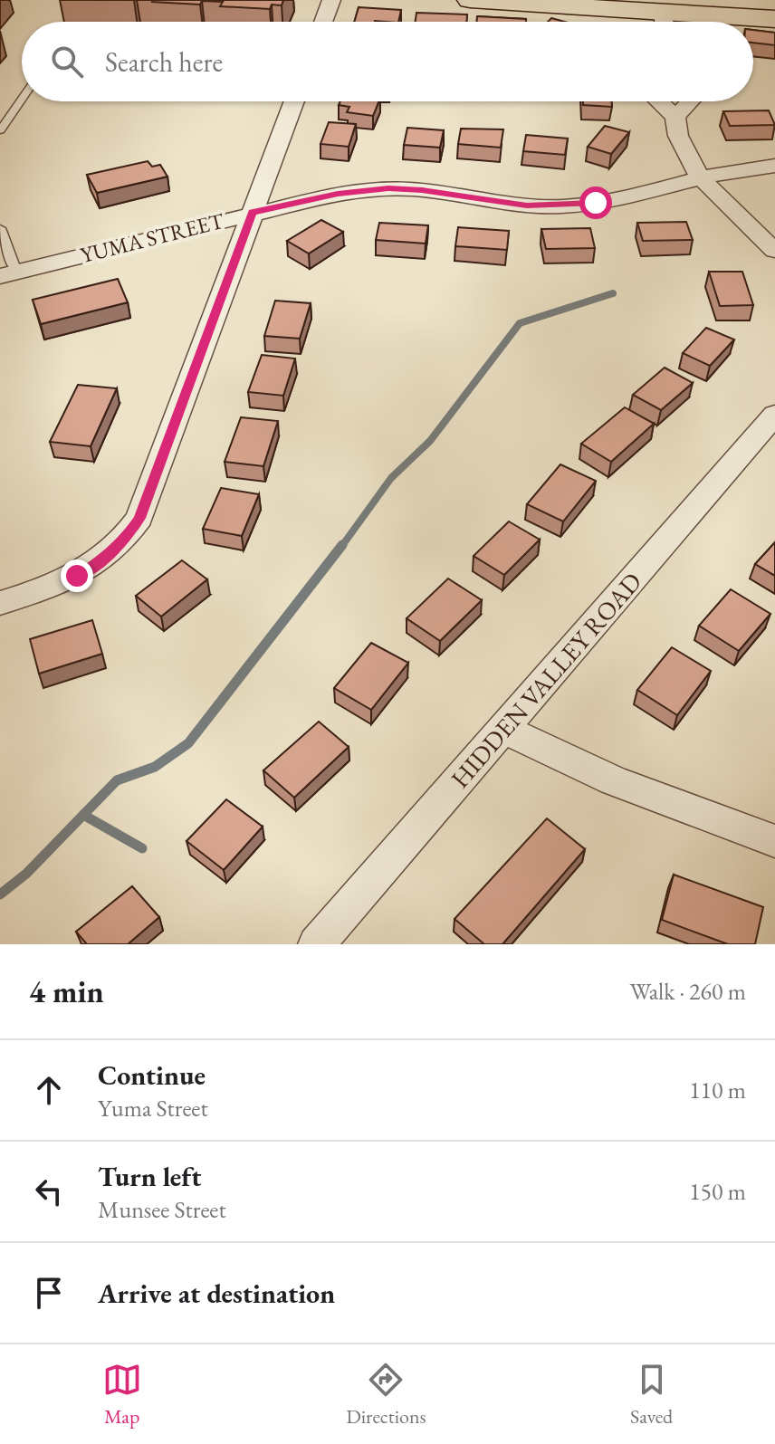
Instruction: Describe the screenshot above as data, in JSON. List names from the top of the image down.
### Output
{
  "streets": {
    "street": ["YUMA STREET", "HIDDEN VALLEY ROAD"]
  },
  "page": {
    "search": "Search here",
    "heading": ["4 min", "Walk · 260 m"],
    "list": [
      ["Continue", "Yuma Street", "110 m"],
      ["Turn left", "Munsee Street", "150 m"],
      "Arrive at destination"
    ],
    "nav": ["Map", "Directions", "Saved"]
  }
}
